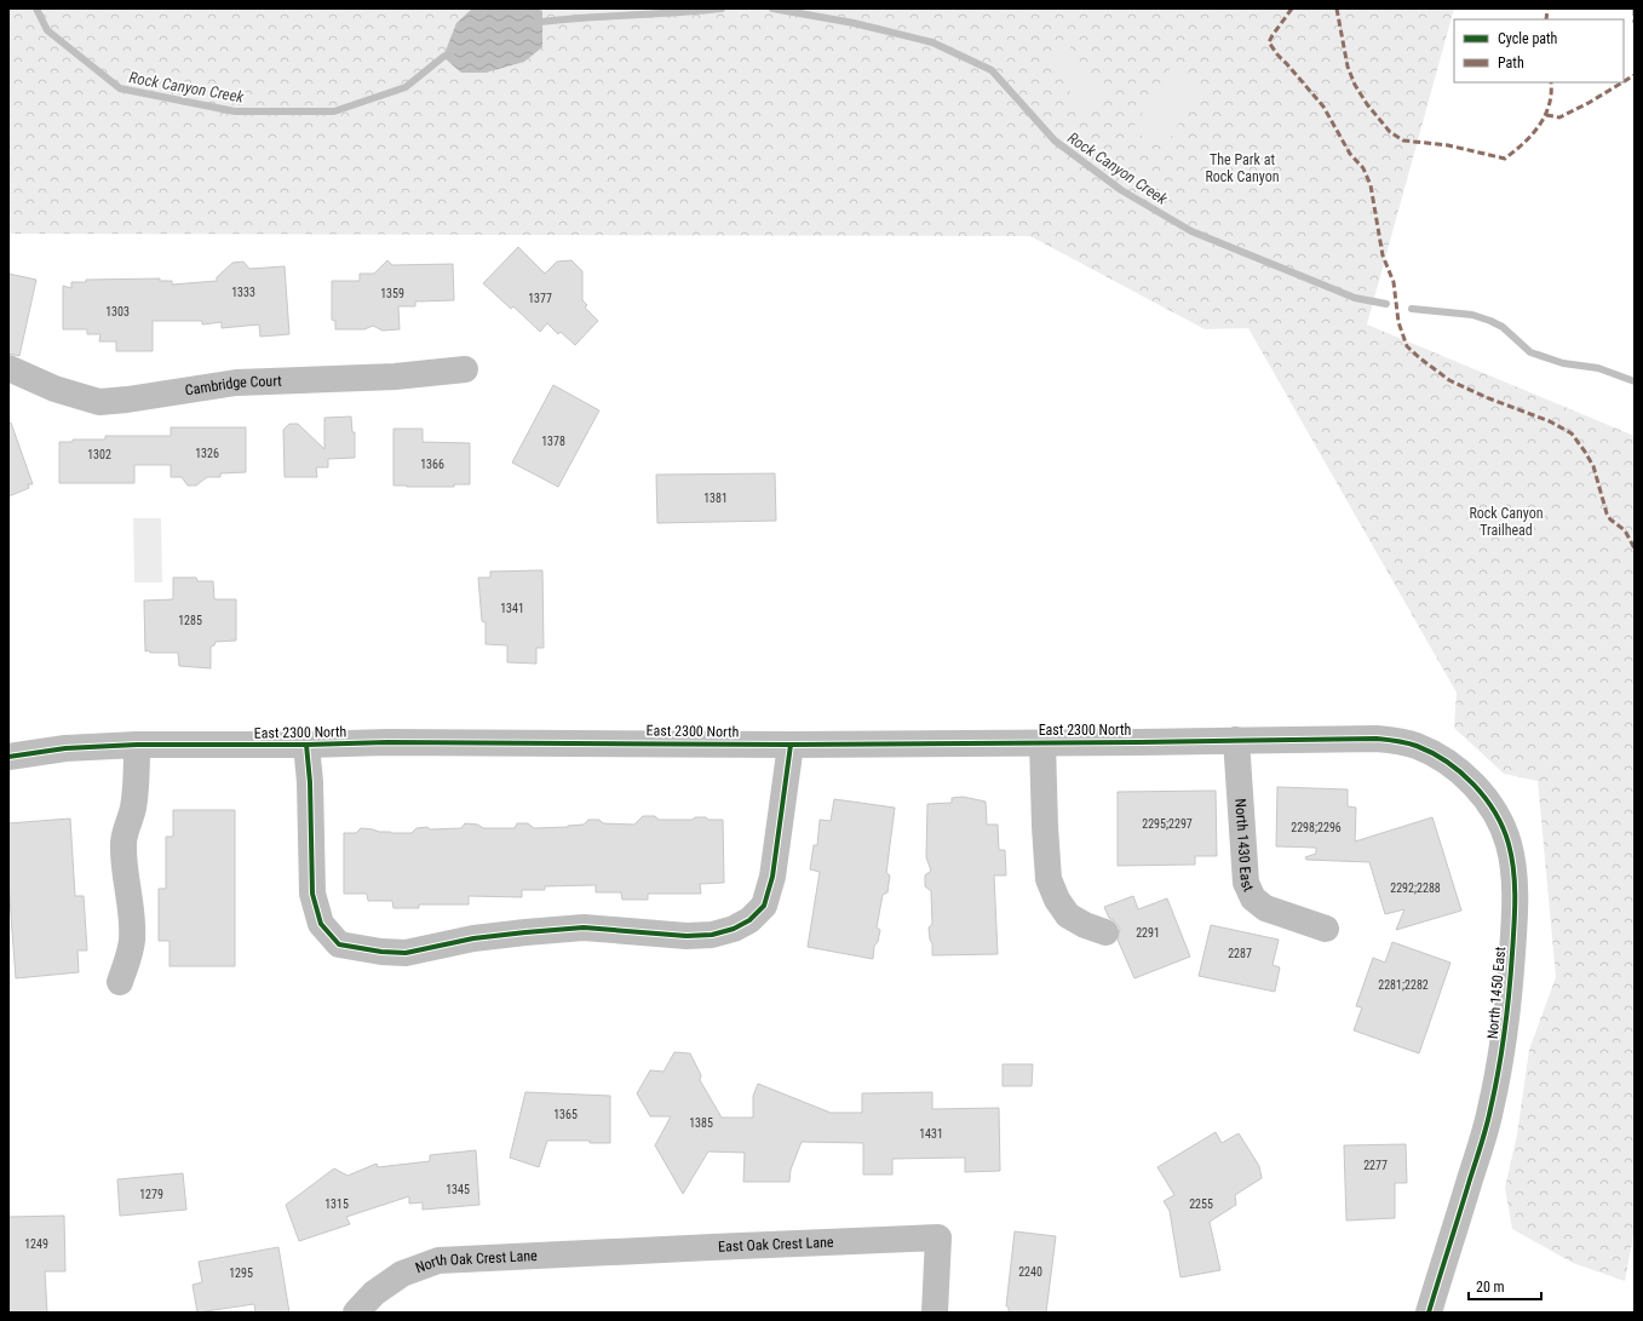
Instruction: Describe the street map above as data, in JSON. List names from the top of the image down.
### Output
{
  "streets": {
    "street": [
      "Cambridge Court",
      "East 2300 North",
      "North 1430 East",
      "North 1450 East",
      "East Oak Crest Lane",
      "North Oak Crest Lane"
    ]
  },
  "crossings": [
    ["East 2300 North", "North 1430 East"],
    ["East 2300 North", "North 1450 East"],
    ["East Oak Crest Lane", "North Oak Crest Lane"]
  ],
  "water": ["Rock Canyon Creek"],
  "parks": ["The Park at Rock Canyon", "Rock Canyon Trailhead"],
  "house_numbers": [
    "1333",
    "1359",
    "1377",
    "1303",
    "1378",
    "1326",
    "1302",
    "1366",
    "1381",
    "1341",
    "1285",
    "2295;2297",
    "2298;2296",
    "2292;2288",
    "2291",
    "2287",
    "2281;2282",
    "1365",
    "1385",
    "1431",
    "2277",
    "1345",
    "1279",
    "1315",
    "2255",
    "1249",
    "2240",
    "1295"
  ],
  "legend": ["Cycle path", "Path"],
  "scale_bar": "20 m"
}
